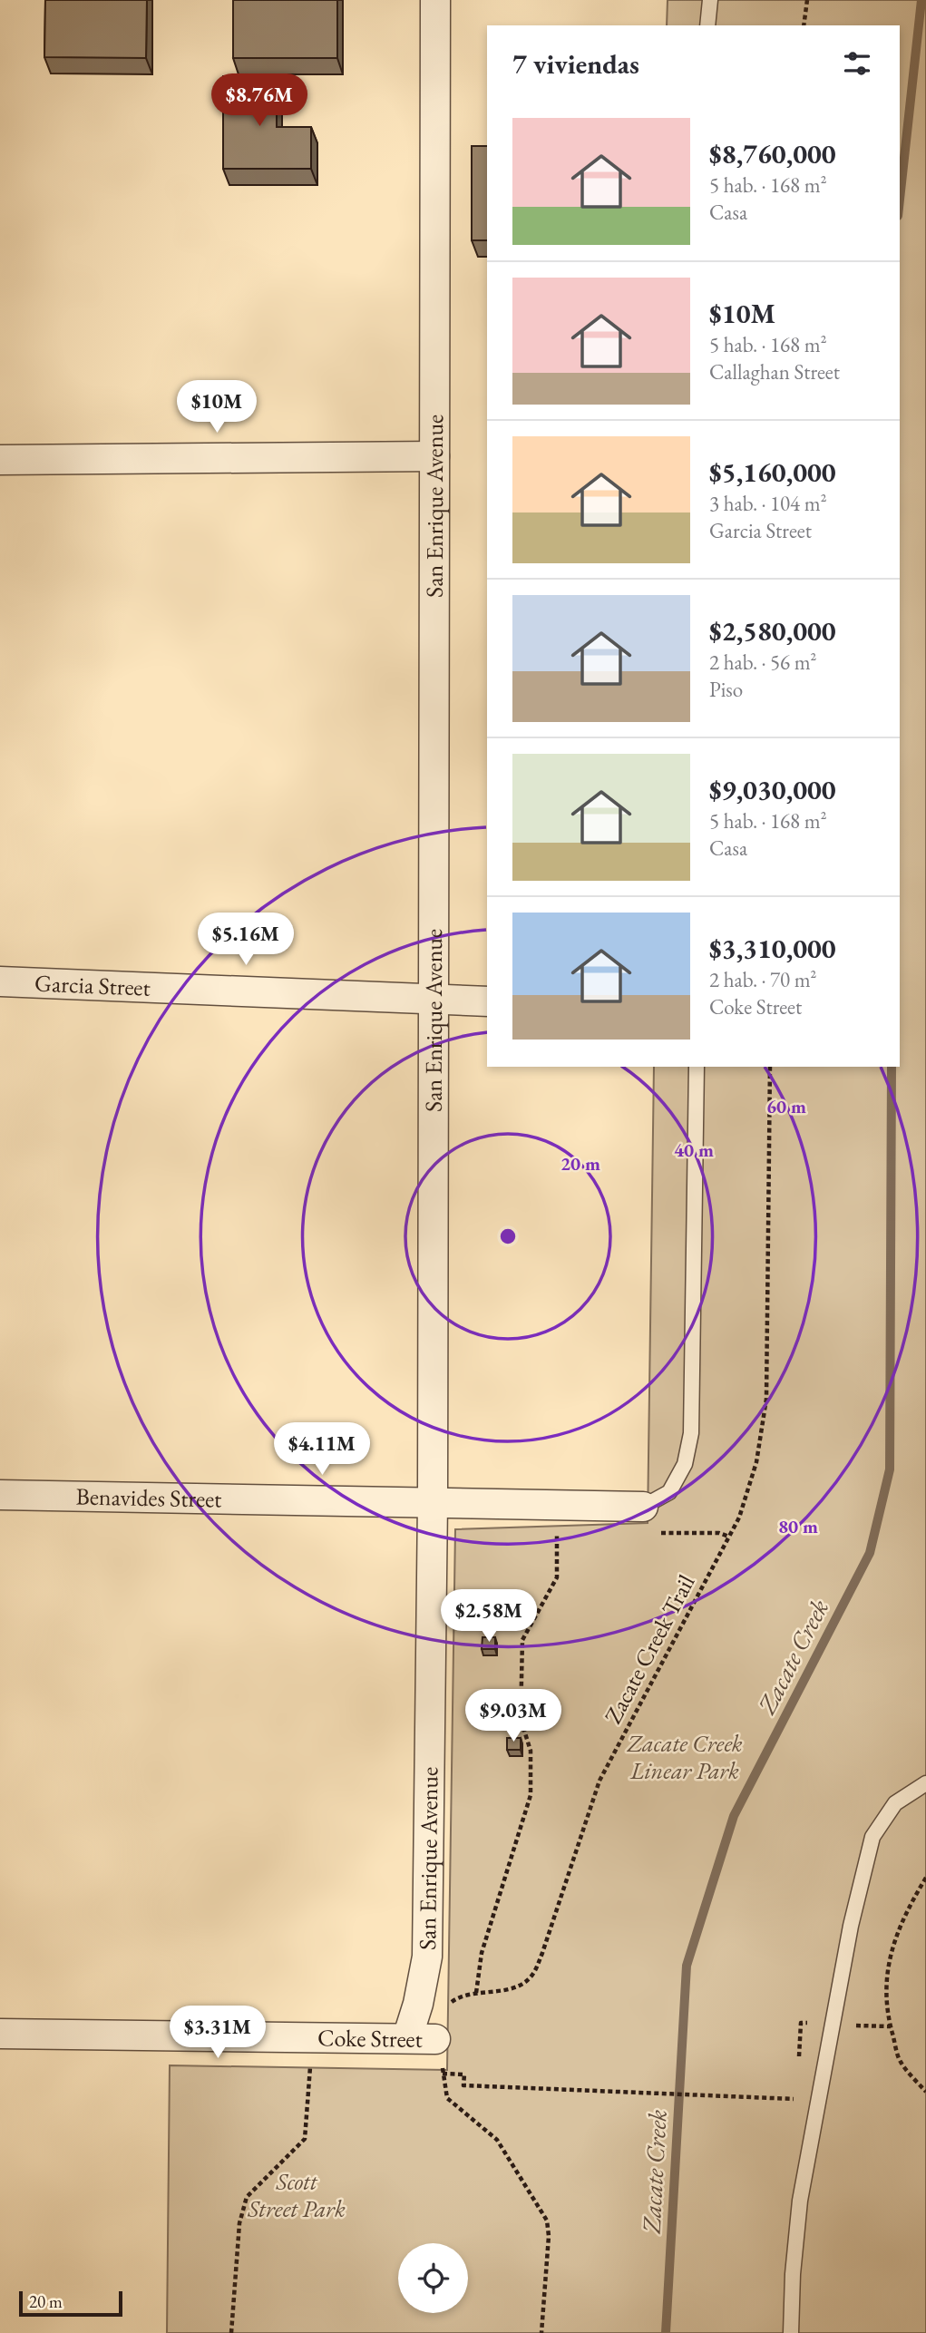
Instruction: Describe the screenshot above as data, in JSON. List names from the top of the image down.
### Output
{
  "streets": {
    "street": [
      "San Enrique Avenue",
      "Garcia Street",
      "Benavides Street",
      "Coke Street"
    ],
    "path": ["Zacate Creek Trail"]
  },
  "crossings": [
    ["San Enrique Avenue", "Garcia Street"],
    ["San Enrique Avenue", "Benavides Street"],
    ["San Enrique Avenue", "Coke Street"]
  ],
  "water": ["Zacate Creek"],
  "parks": ["Zacate Creek Linear Park", "Scott Street Park"],
  "scale_bar": "20 m",
  "page": {
    "heading": "7 viviendas",
    "price": [
      "$8.76M",
      "$10M",
      "$5.16M",
      "$4.11M",
      "$2.58M",
      "$9.03M",
      "$3.31M"
    ],
    "list": [
      {
        "name": "$8,760,000",
        "note": "5 hab. · 168 m² · Casa"
      },
      {
        "name": "$10M",
        "note": "5 hab. · 168 m² · Callaghan Street"
      },
      {
        "name": "$5,160,000",
        "note": "3 hab. · 104 m² · Garcia Street"
      },
      {
        "name": "$2,580,000",
        "note": "2 hab. · 56 m² · Piso"
      },
      {
        "name": "$9,030,000",
        "note": "5 hab. · 168 m² · Casa"
      },
      {
        "name": "$3,310,000",
        "note": "2 hab. · 70 m² · Coke Street"
      }
    ],
    "scale": "20 m"
  },
  "rings": [
    "60 m",
    "40 m",
    "20 m",
    "80 m"
  ]
}
